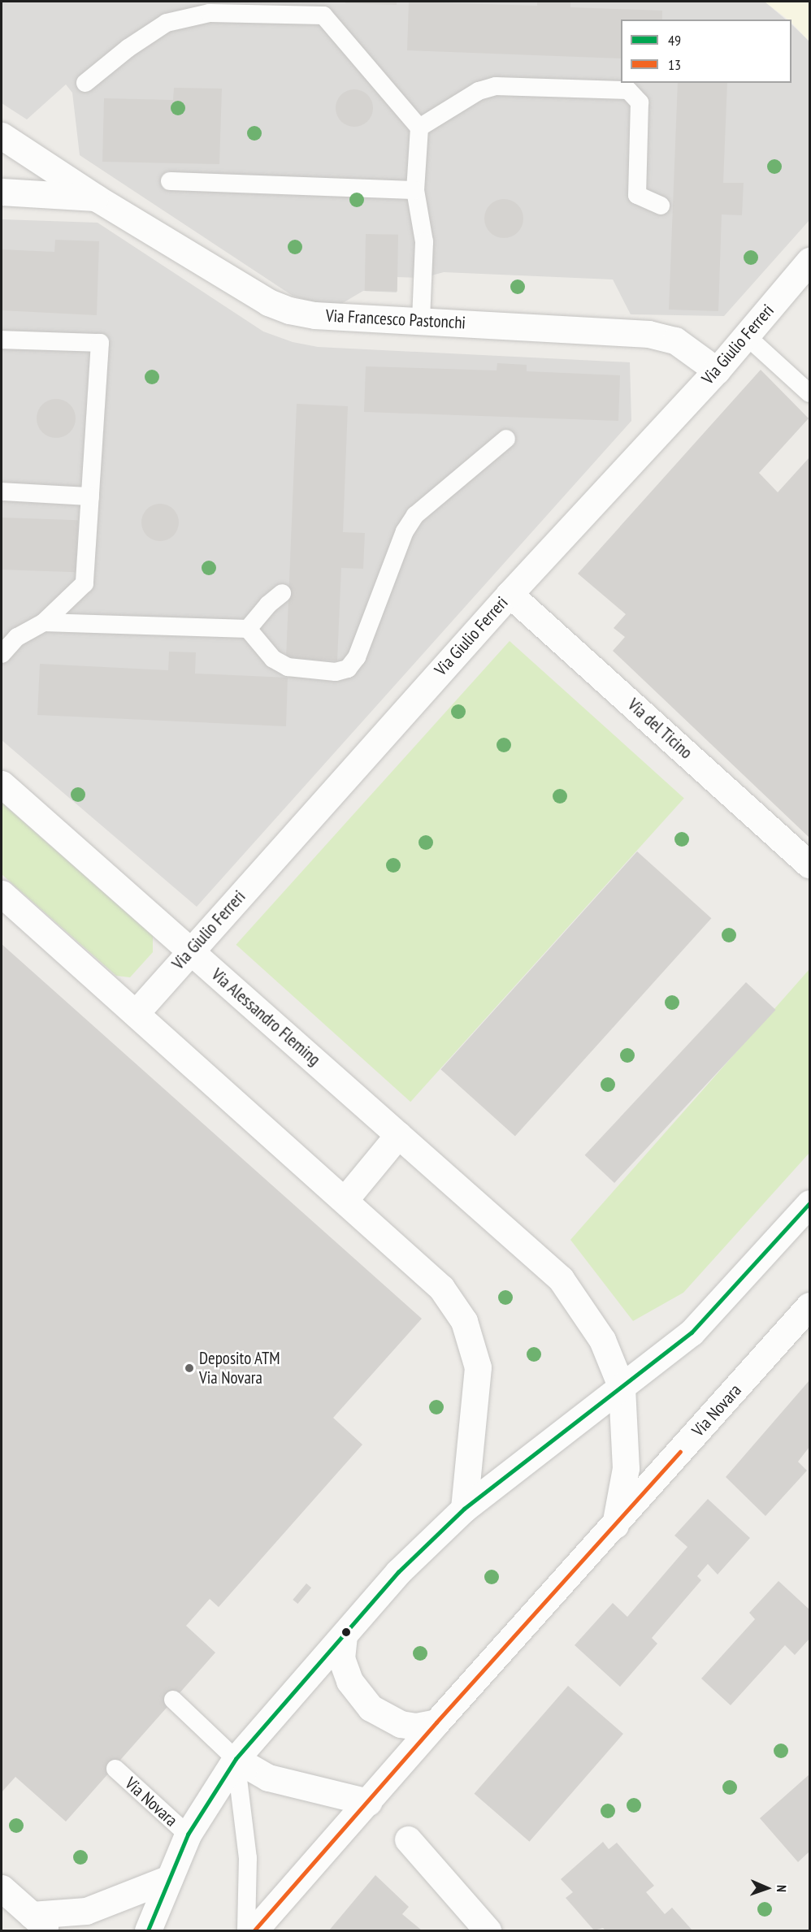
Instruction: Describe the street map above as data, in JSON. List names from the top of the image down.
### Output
{
  "streets": {
    "street": [
      "Via Francesco Pastonchi",
      "Via Giulio Ferreri",
      "Via del Ticino",
      "Via Alessandro Fleming",
      "Via Novara"
    ]
  },
  "crossings": [
    ["Via Francesco Pastonchi", "Via Giulio Ferreri"],
    ["Via Giulio Ferreri", "Via del Ticino"],
    ["Via Giulio Ferreri", "Via Alessandro Fleming"],
    ["Via Alessandro Fleming", "Via Novara"]
  ],
  "places": ["Deposito ATM Via Novara"],
  "lines": ["transit line 49", "transit line 13"],
  "legend": ["49", "13"],
  "north": "right"
}
